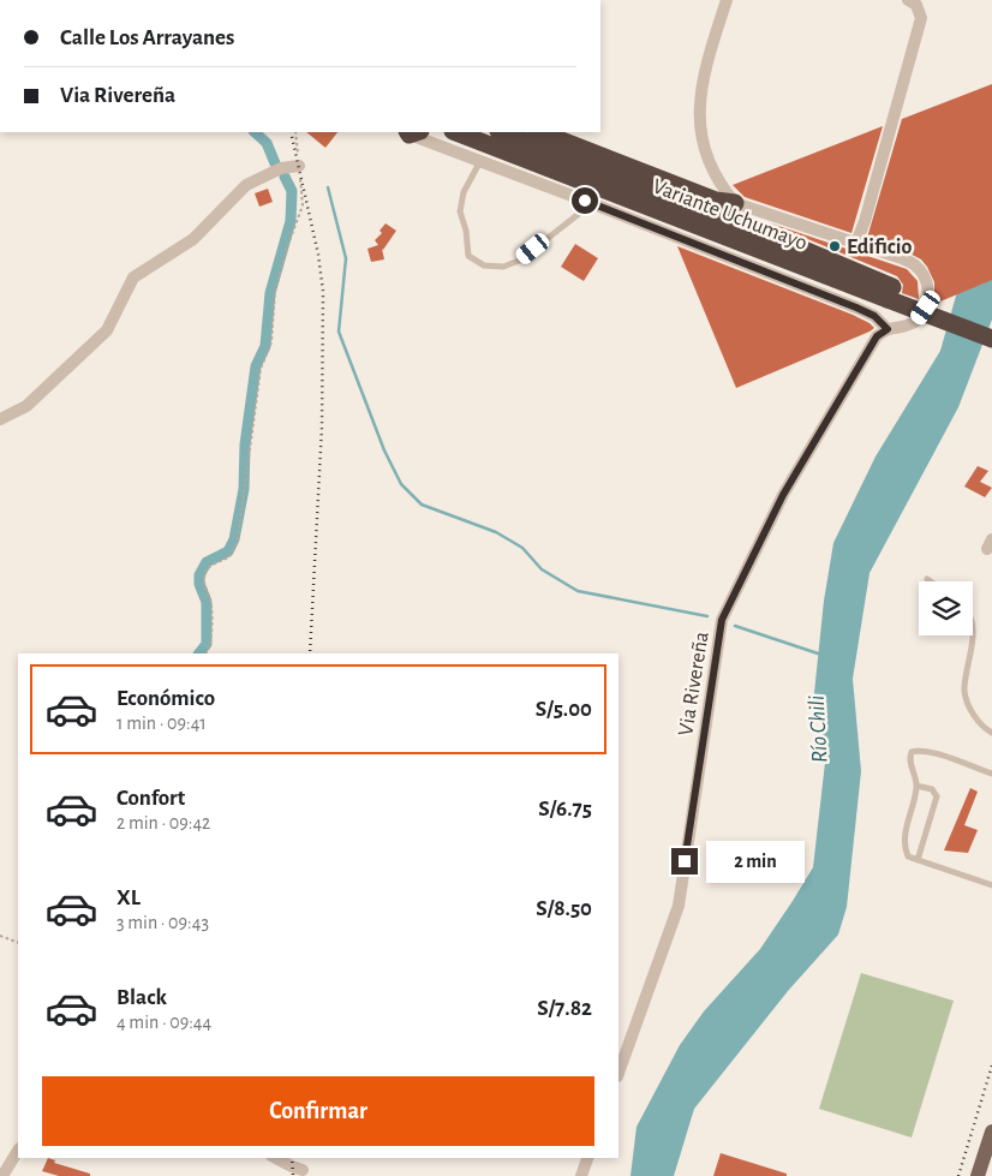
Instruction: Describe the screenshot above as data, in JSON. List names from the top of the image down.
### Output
{
  "streets": {
    "highway": ["Variante Uchumayo"],
    "street": ["Via Rivereña"]
  },
  "water": ["Río Chili"],
  "places": ["Edificio"],
  "page": {
    "banner": ["Calle Los Arrayanes", "Via Rivereña"],
    "list": [
      {
        "name": "Económico",
        "note": "1 min · 09:41",
        "value": "S/5.00"
      },
      {
        "name": "Confort",
        "note": "2 min · 09:42",
        "value": "S/6.75"
      },
      {
        "name": "XL",
        "note": "3 min · 09:43",
        "value": "S/8.50"
      },
      {
        "name": "Black",
        "note": "4 min · 09:44",
        "value": "S/7.82"
      }
    ],
    "bubble": "2 min",
    "buttons": "Confirmar"
  }
}
